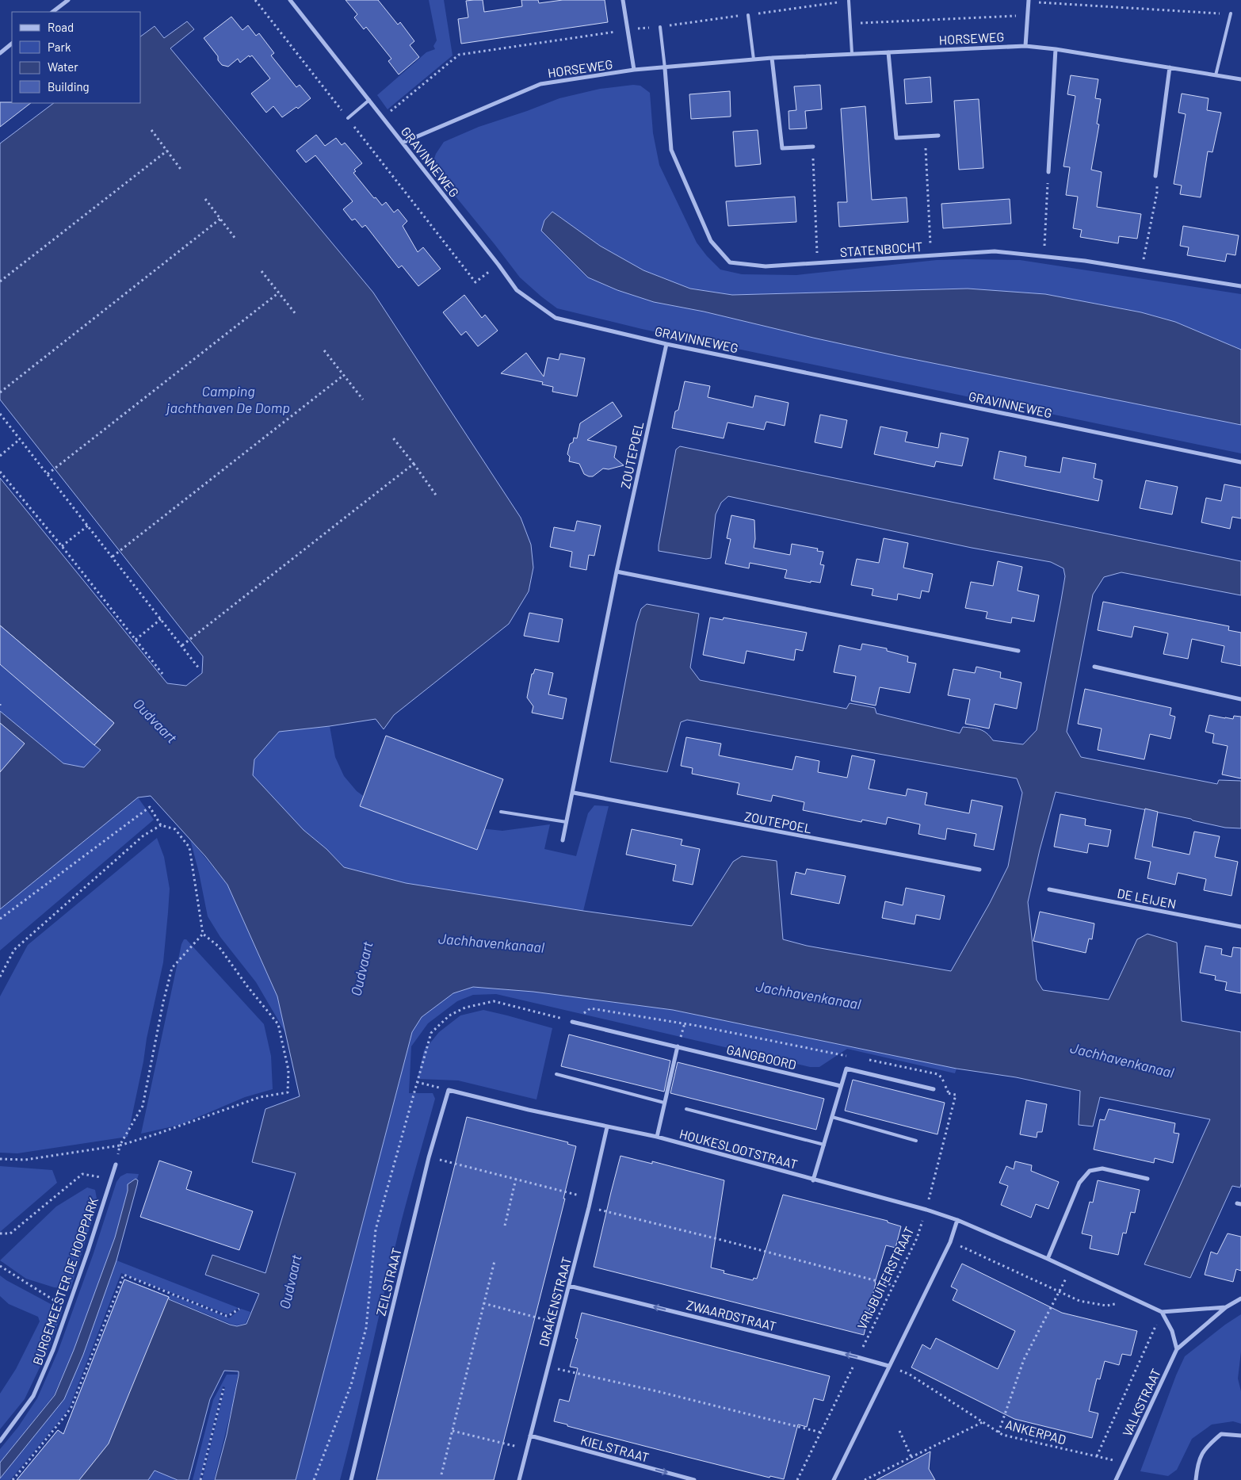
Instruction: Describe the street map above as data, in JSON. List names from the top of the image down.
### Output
{
  "streets": {
    "street": [
      "HORSEWEG",
      "GRAVINNEWEG",
      "STATENBOCHT",
      "ZOUTEPOEL",
      "DE LEIJEN",
      "GANGBOORD",
      "HOUKESLOOTSTRAAT",
      "BURGEMEESTER DE HOOPPARK",
      "ZEILSTRAAT",
      "DRAKENSTRAAT",
      "ZWAARDSTRAAT",
      "VALKSTRAAT",
      "KIELSTRAAT"
    ],
    "path": ["VRIJBUITERSTRAAT", "ANKERPAD"]
  },
  "crossings": [
    ["HORSEWEG", "GRAVINNEWEG"],
    ["HORSEWEG", "STATENBOCHT"],
    ["GRAVINNEWEG", "ZOUTEPOEL"],
    ["HOUKESLOOTSTRAAT", "VRIJBUITERSTRAAT"],
    ["HOUKESLOOTSTRAAT", "ZEILSTRAAT"],
    ["HOUKESLOOTSTRAAT", "DRAKENSTRAAT"],
    ["VRIJBUITERSTRAAT", "ZWAARDSTRAAT"],
    ["DRAKENSTRAAT", "ZWAARDSTRAAT"],
    ["DRAKENSTRAAT", "KIELSTRAAT"],
    ["ZWAARDSTRAAT", "ANKERPAD"],
    ["VALKSTRAAT", "ANKERPAD"]
  ],
  "one_way": ["ZWAARDSTRAAT", "KIELSTRAAT"],
  "water": ["Camping jachthaven De Domp", "Oudvaart", "Jachhavenkanaal"],
  "legend": [
    "Road",
    "Park",
    "Water",
    "Building"
  ]
}
